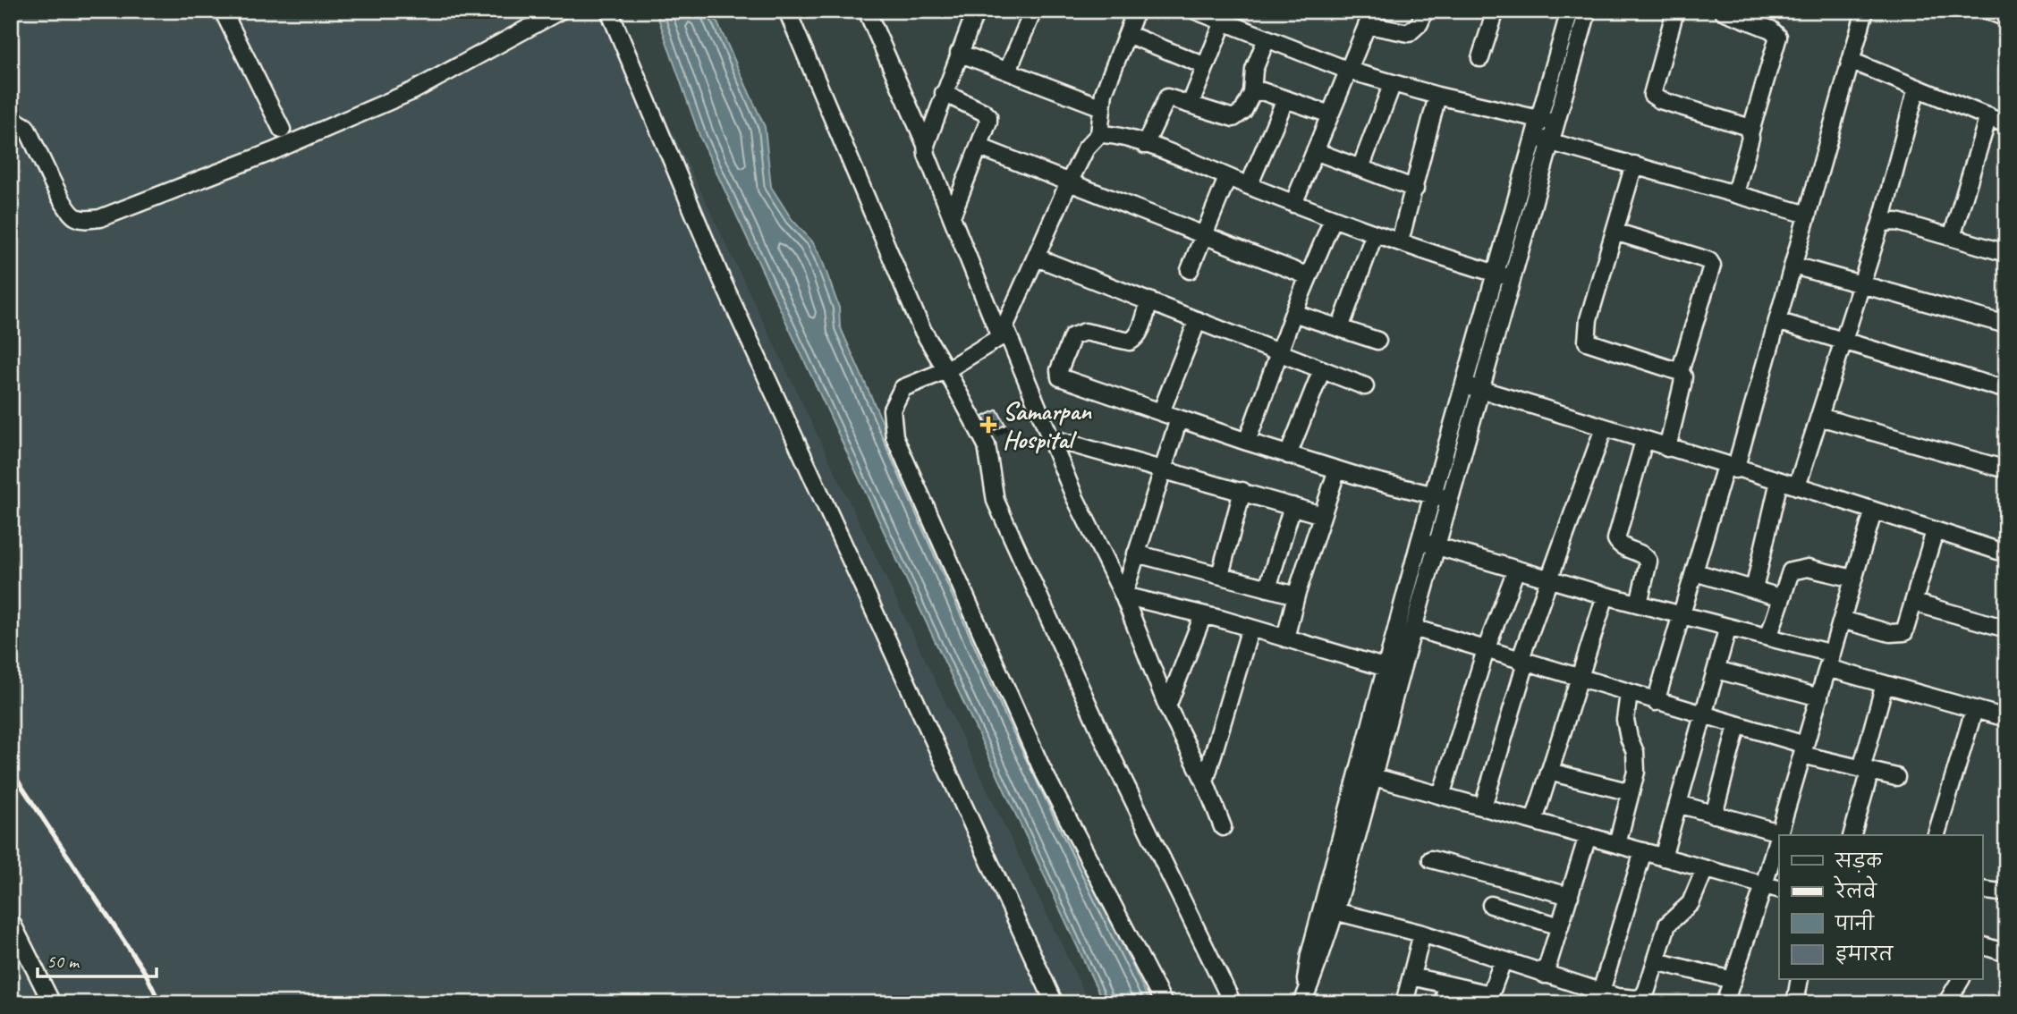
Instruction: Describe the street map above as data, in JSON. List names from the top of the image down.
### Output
{
  "places": {
    "health": ["Samarpan Hospital"]
  },
  "legend": [
    "सड़क",
    "रेलवे",
    "पानी",
    "इमारत"
  ],
  "scale_bar": "50 m"
}
